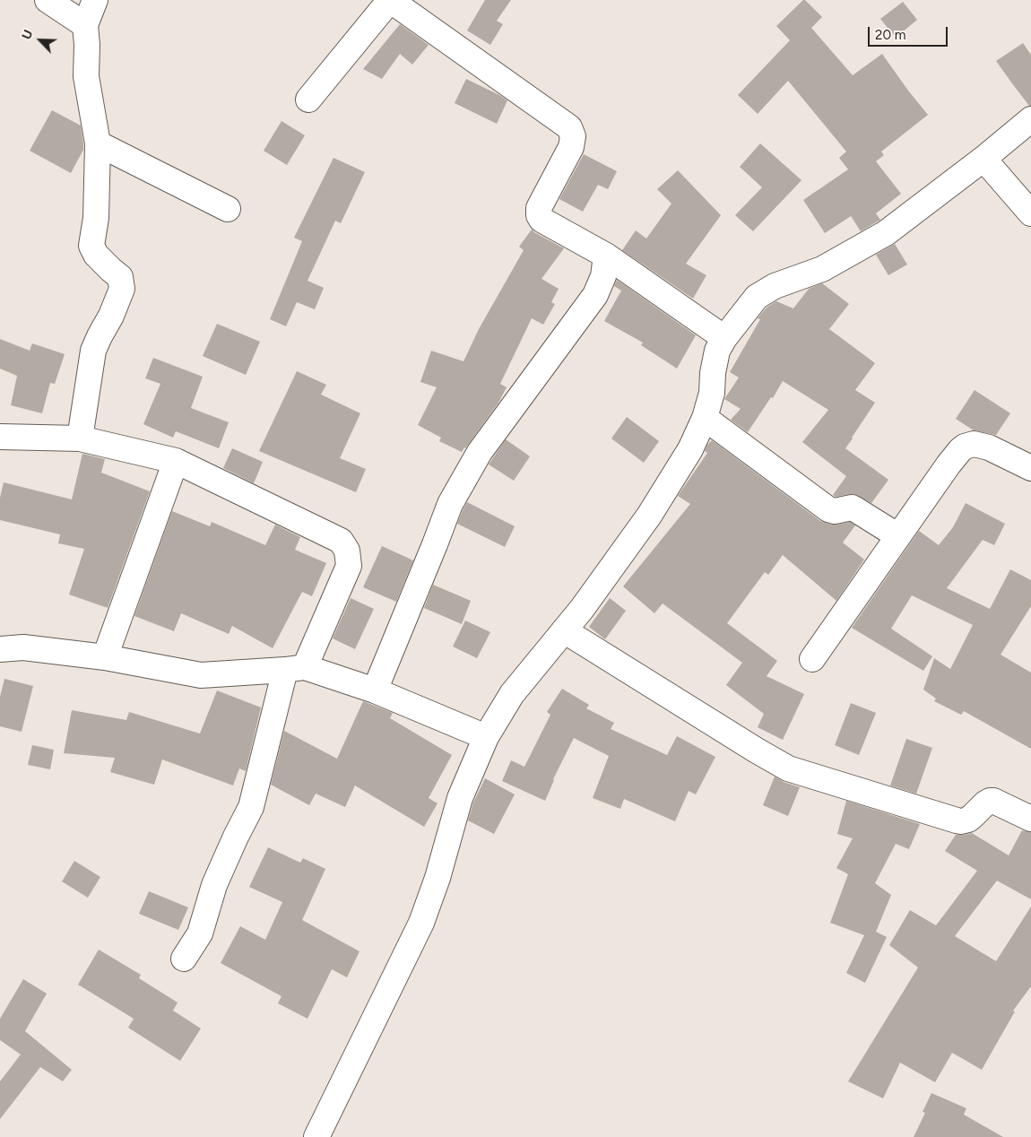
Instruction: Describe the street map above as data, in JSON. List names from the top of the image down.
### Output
{
  "scale_bar": "20 m",
  "north": "top left"
}
